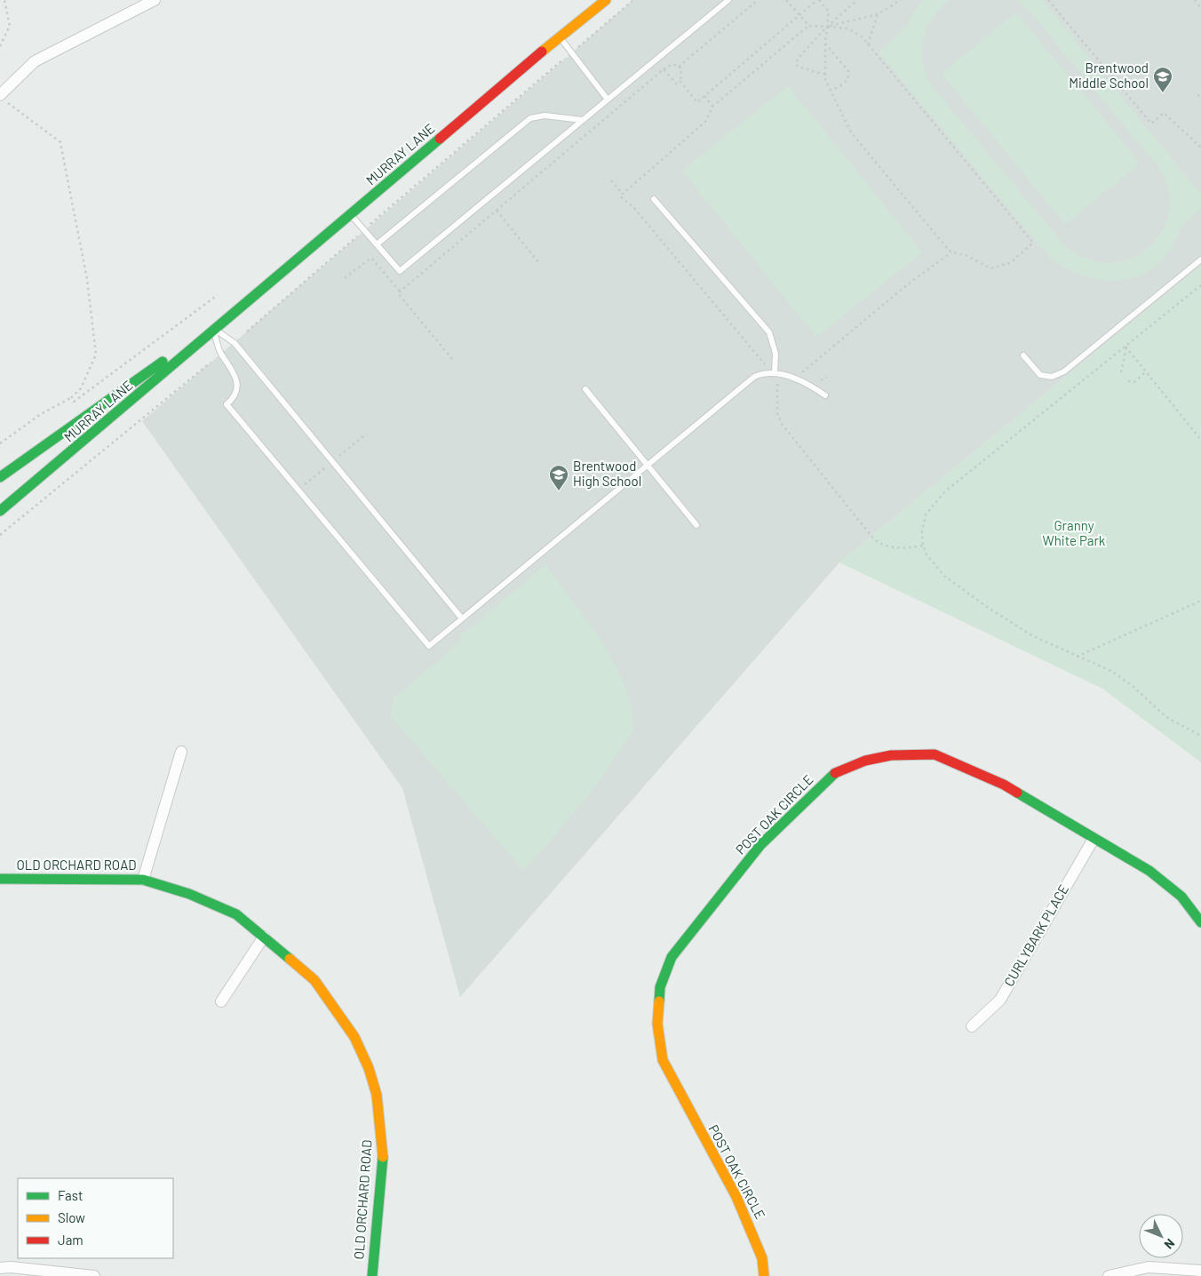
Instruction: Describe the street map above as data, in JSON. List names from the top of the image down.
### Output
{
  "streets": {
    "street": [
      "MURRAY LANE",
      "POST OAK CIRCLE",
      "OLD ORCHARD ROAD",
      "CURLYBARK PLACE"
    ]
  },
  "crossings": [
    ["POST OAK CIRCLE", "CURLYBARK PLACE"]
  ],
  "parks": ["Granny White Park"],
  "places": {
    "school or university": ["Brentwood Middle School", "Brentwood High School"]
  },
  "legend": ["Fast", "Slow", "Jam"],
  "north": "bottom right"
}
